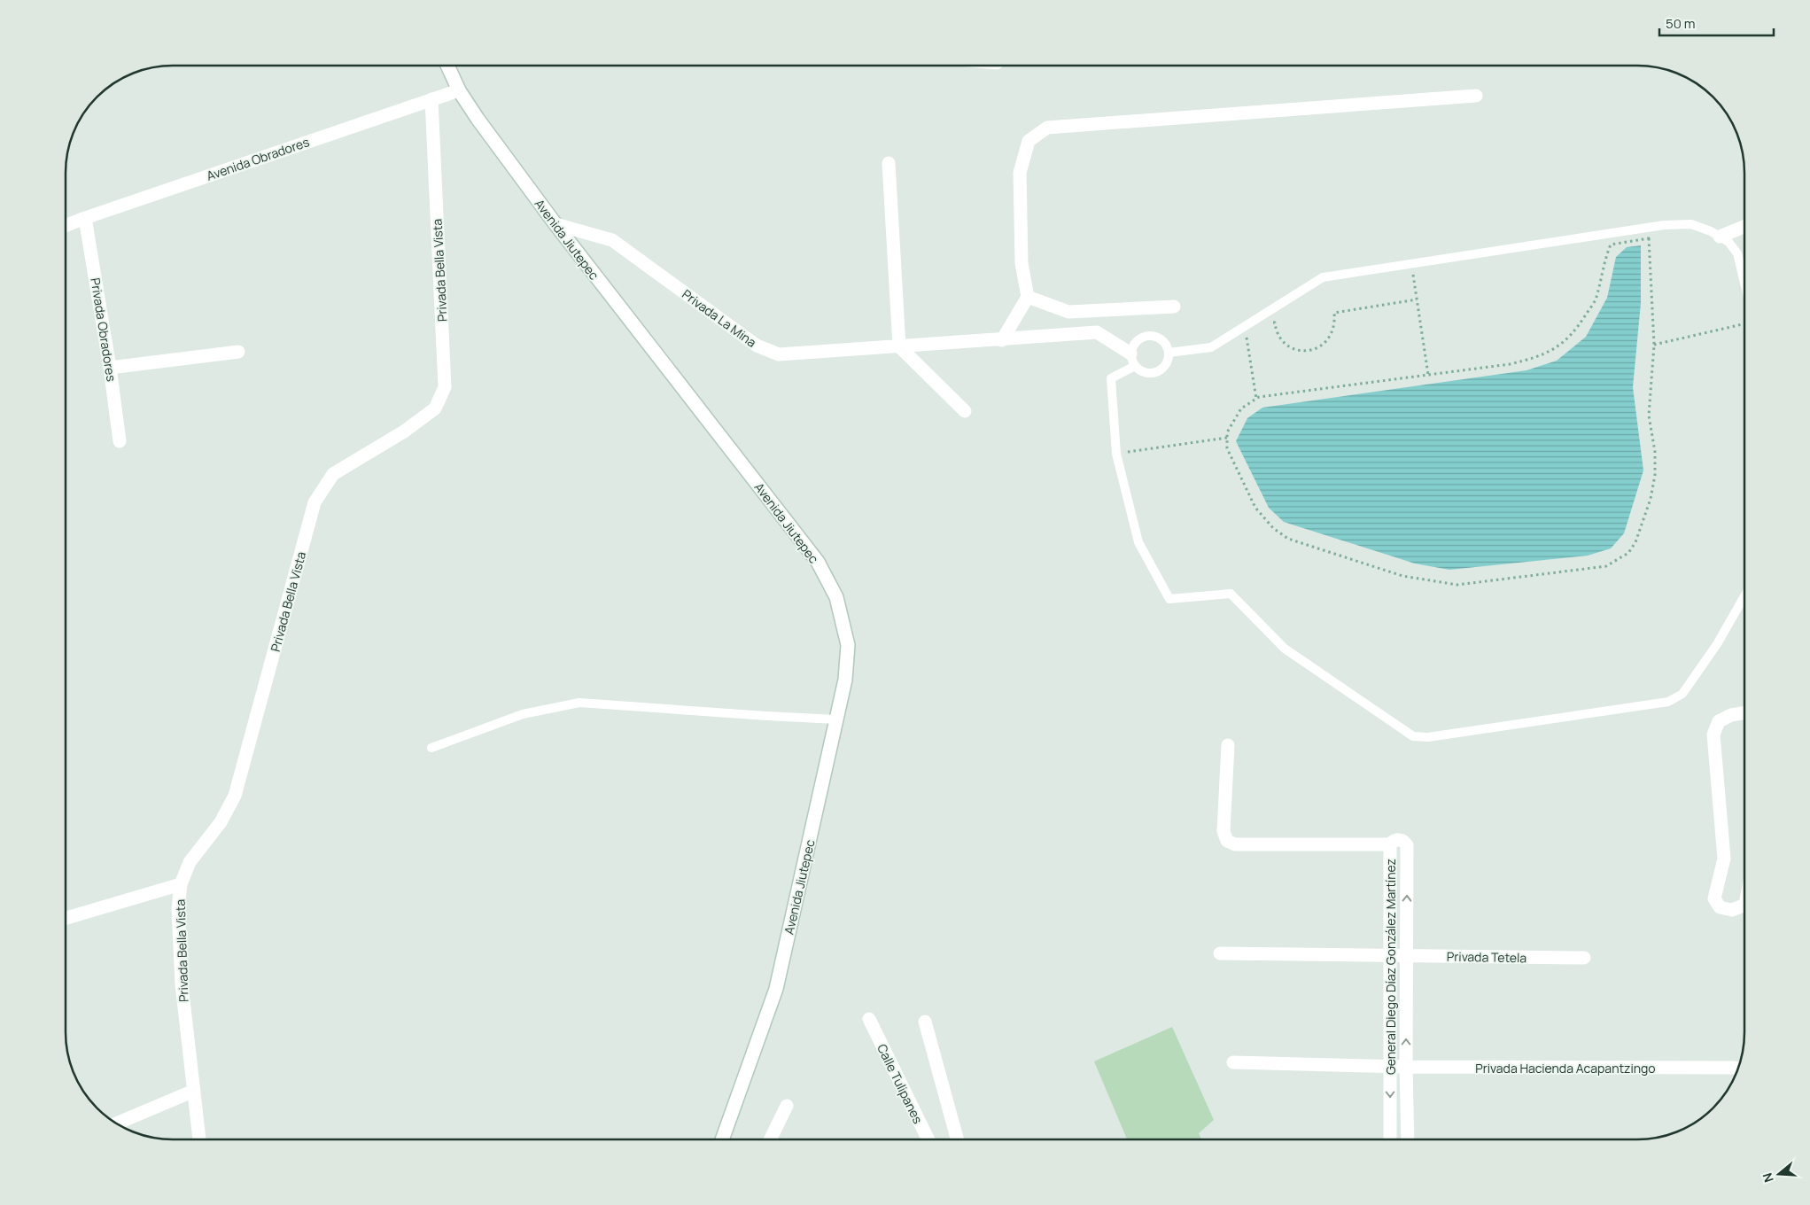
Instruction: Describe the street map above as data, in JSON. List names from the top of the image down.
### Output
{
  "streets": {
    "street": [
      "Avenida Obradores",
      "Avenida Jiutepec",
      "Privada Bella Vista",
      "Privada La Mina",
      "Privada Obradores",
      "Privada Tetela",
      "General Diego Díaz González Martínez",
      "Privada Hacienda Acapantzingo",
      "Calle Tulipanes"
    ]
  },
  "crossings": [
    ["Avenida Obradores", "Avenida Jiutepec"],
    ["Avenida Obradores", "Privada Bella Vista"],
    ["Avenida Obradores", "Privada Obradores"],
    ["Avenida Jiutepec", "Privada La Mina"],
    ["Privada Tetela", "General Diego Díaz González Martínez"],
    ["General Diego Díaz González Martínez", "Privada Hacienda Acapantzingo"]
  ],
  "scale_bar": "50 m",
  "north": "left"
}
